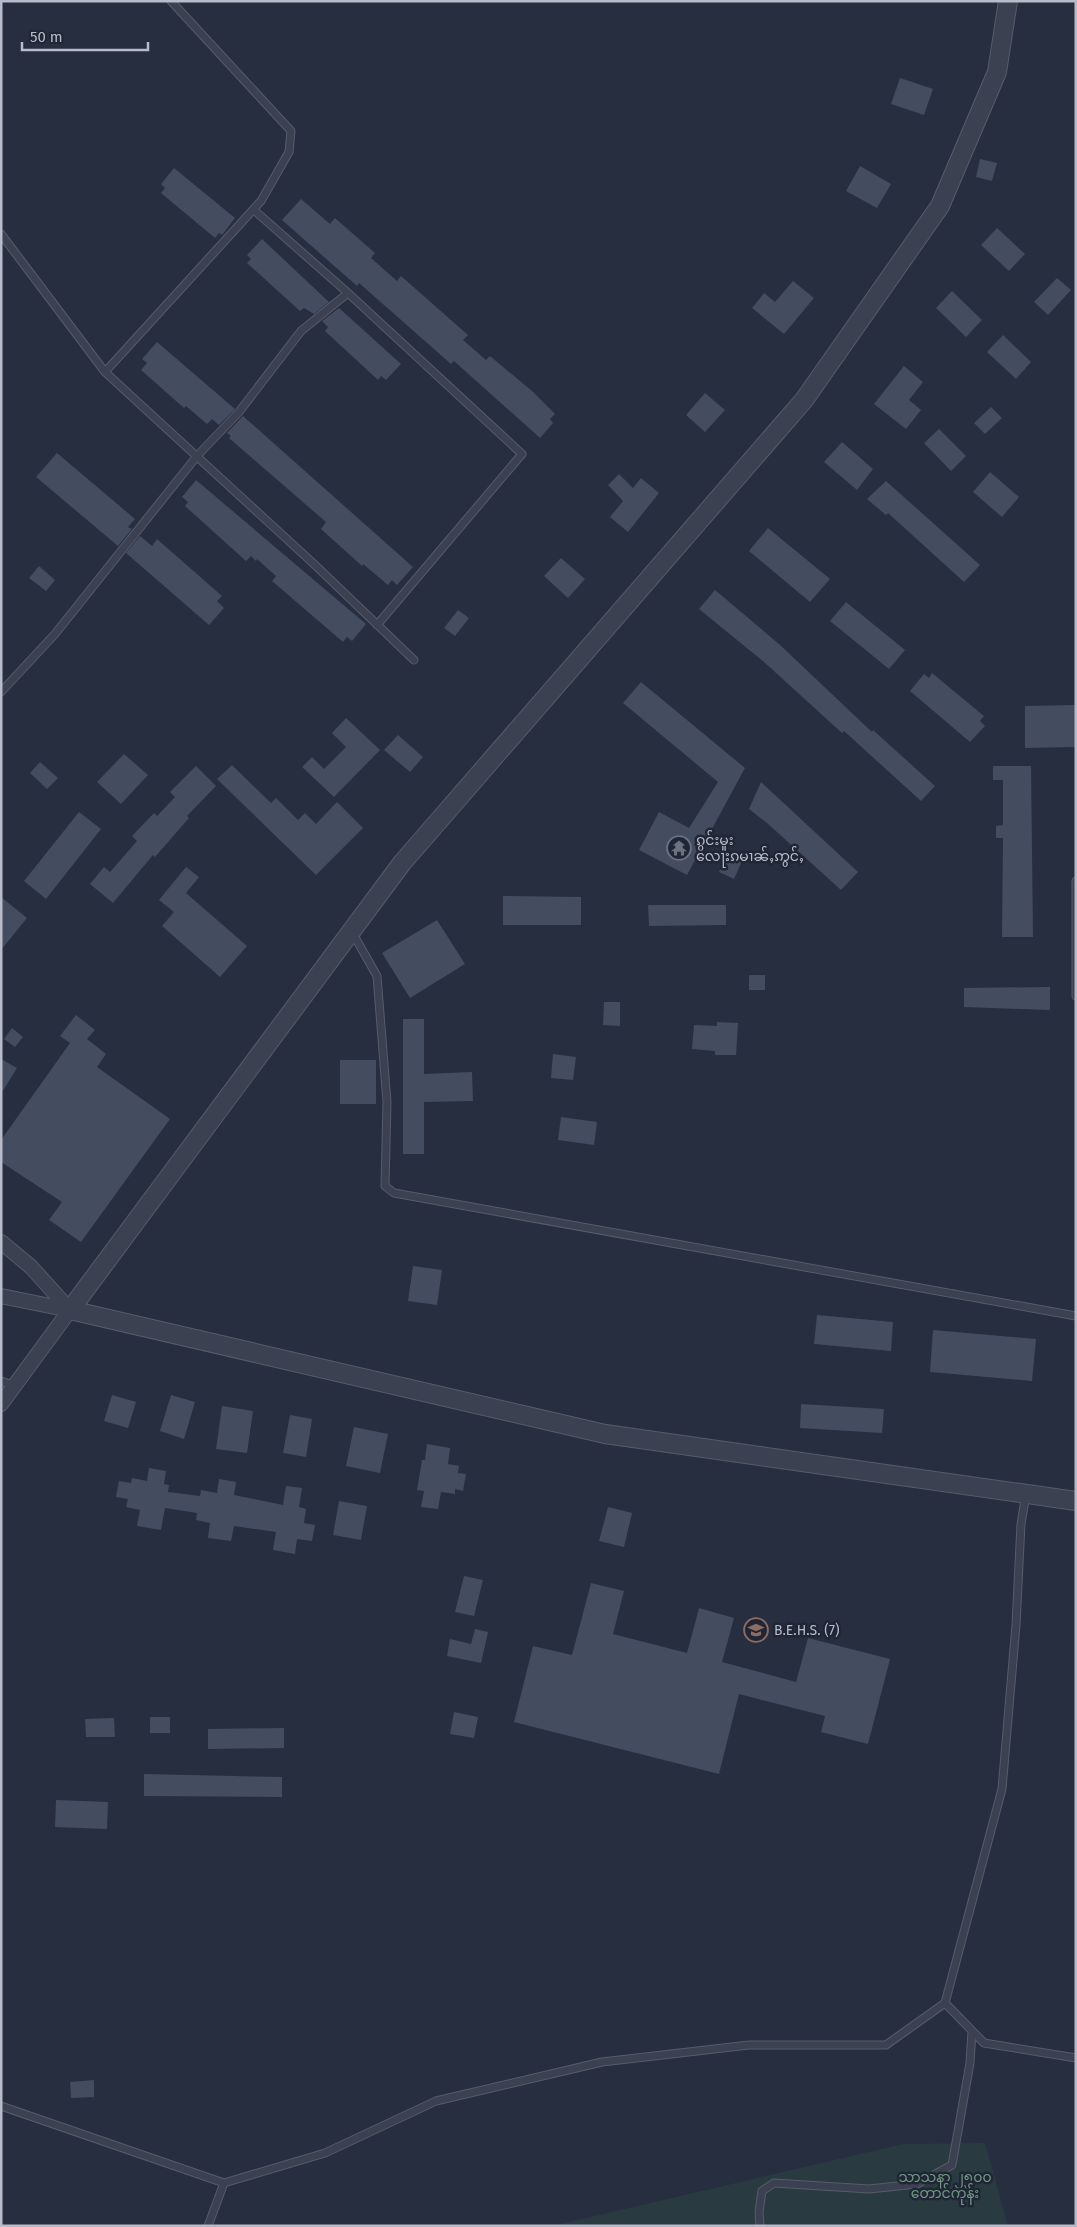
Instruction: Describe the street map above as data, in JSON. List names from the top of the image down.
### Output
{
  "parks": ["သာသနာ ၂၅၀၀ တောင်ကုန်း"],
  "places": {
    "temple": ["ၵွင်းမူး လေႃးၵမၢၼ်ႇဢွင်ႇ"],
    "school or university": ["B.E.H.S. (7)"]
  },
  "scale_bar": "50 m"
}
